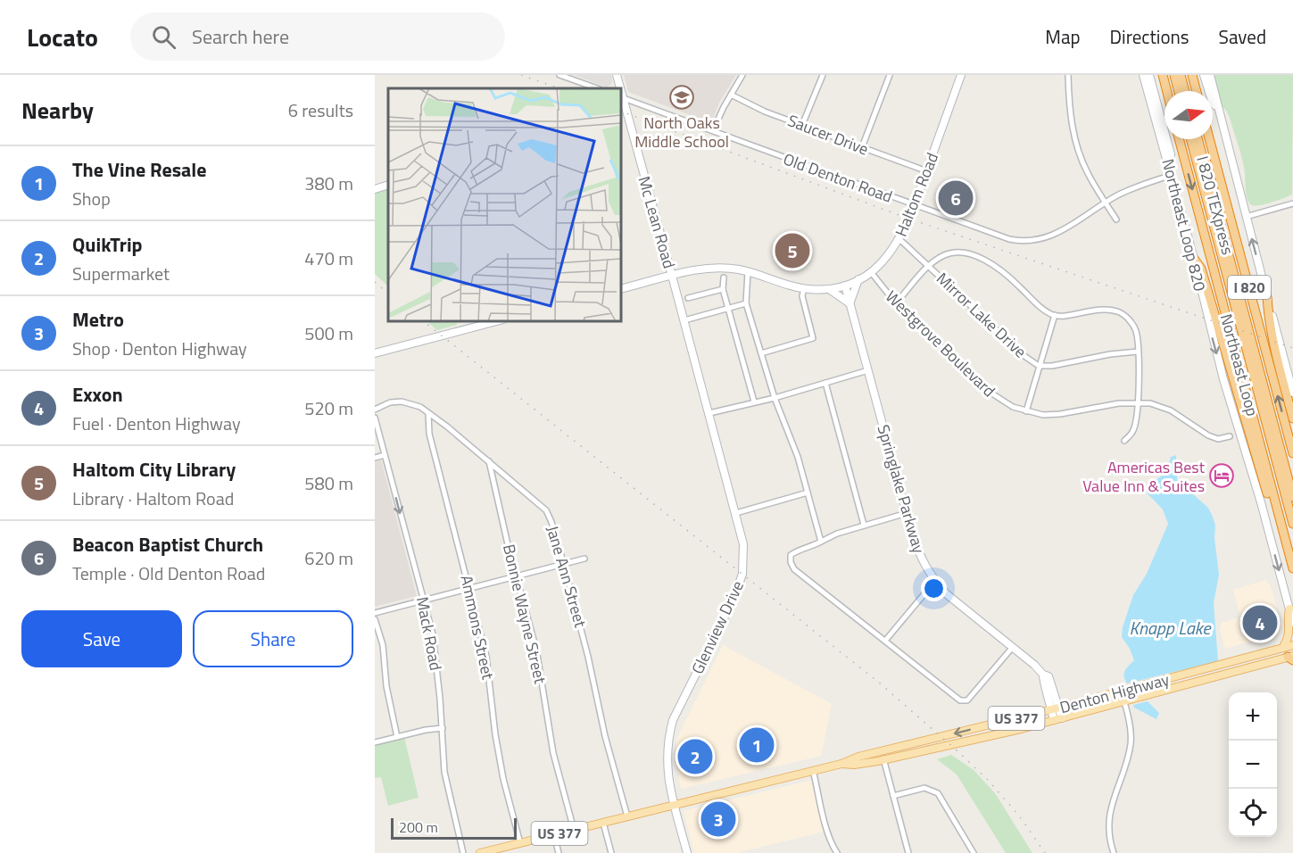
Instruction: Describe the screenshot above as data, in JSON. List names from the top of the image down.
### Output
{
  "streets": {
    "highway": ["I 820 TEXpress", "I 820", "Northeast Loop"],
    "main road": [
      "Haltom Road",
      "Mc Lean Road",
      "Northeast Loop 820",
      "Springlake Parkway",
      "Glenview Drive",
      "Denton Highway",
      "US 377"
    ],
    "street": [
      "Saucer Drive",
      "Old Denton Road",
      "Mirror Lake Drive",
      "Westgrove Boulevard",
      "Jane Ann Street",
      "Bonnie Wayne Street",
      "Ammons Street",
      "Mack Road"
    ]
  },
  "crossings": [
    ["Saucer Drive", "Haltom Road"],
    ["Old Denton Road", "Haltom Road"],
    ["Old Denton Road", "Mc Lean Road"],
    ["Old Denton Road", "Northeast Loop 820"],
    ["Haltom Road", "Mc Lean Road"],
    ["Haltom Road", "Mirror Lake Drive"],
    ["Haltom Road", "Westgrove Boulevard"],
    ["Haltom Road", "Springlake Parkway"],
    ["Haltom Road", "Glenview Drive"],
    ["Mc Lean Road", "Glenview Drive"],
    ["Springlake Parkway", "Denton Highway"],
    ["Jane Ann Street", "Bonnie Wayne Street"],
    ["Jane Ann Street", "Ammons Street"],
    ["Jane Ann Street", "Denton Highway"],
    ["Bonnie Wayne Street", "Denton Highway"],
    ["Ammons Street", "Denton Highway"],
    ["Glenview Drive", "Denton Highway"]
  ],
  "one_way": ["Northeast Loop 820"],
  "water": ["Knapp Lake"],
  "places": {
    "school or university": ["North Oaks Middle School"],
    "hotel": ["Americas Best Value Inn & Suites"]
  },
  "scale_bar": "200 m",
  "north": "right",
  "page": {
    "header": "Locato",
    "search": "Search here",
    "nav": ["Map", "Directions", "Saved"],
    "heading": ["Nearby", "6 results"],
    "list": [
      {
        "mark": "1",
        "name": "The Vine Resale",
        "note": "Shop",
        "value": "380 m"
      },
      {
        "mark": "2",
        "name": "QuikTrip",
        "note": "Supermarket",
        "value": "470 m"
      },
      {
        "mark": "3",
        "name": "Metro",
        "note": "Shop · Denton Highway",
        "value": "500 m"
      },
      {
        "mark": "4",
        "name": "Exxon",
        "note": "Fuel · Denton Highway",
        "value": "520 m"
      },
      {
        "mark": "5",
        "name": "Haltom City Library",
        "note": "Library · Haltom Road",
        "value": "580 m"
      },
      {
        "mark": "6",
        "name": "Beacon Baptist Church",
        "note": "Temple · Old Denton Road",
        "value": "620 m"
      }
    ],
    "pins": [
      "6",
      "5",
      "4",
      "1",
      "2",
      "3"
    ],
    "buttons": ["Save", "Share"],
    "map_buttons": ["+", "−"],
    "scale": "200 m"
  }
}
